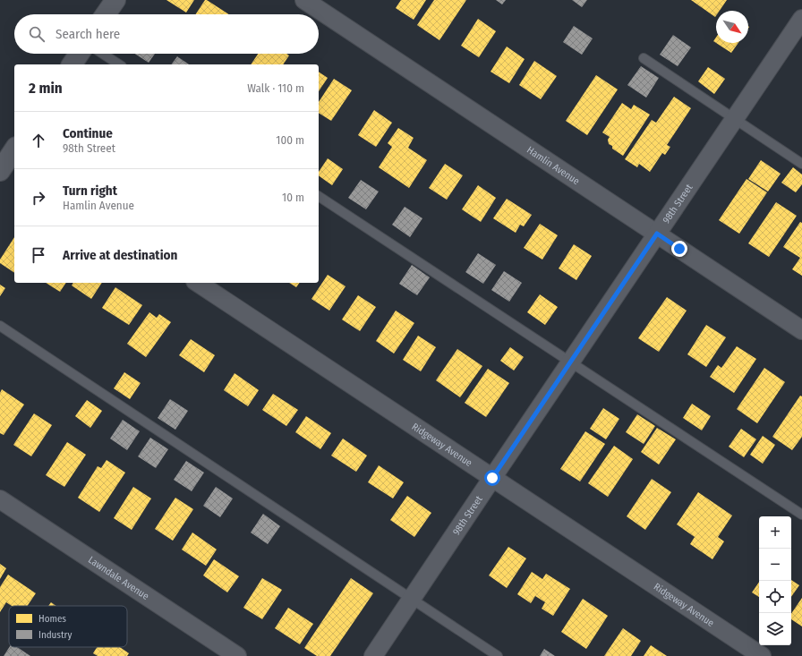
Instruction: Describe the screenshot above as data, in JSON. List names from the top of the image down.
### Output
{
  "streets": {
    "street": [
      "Hamlin Avenue",
      "98th Street",
      "Ridgeway Avenue",
      "Lawndale Avenue"
    ]
  },
  "crossings": [
    ["Hamlin Avenue", "98th Street"],
    ["98th Street", "Ridgeway Avenue"]
  ],
  "legend": ["Homes", "Industry"],
  "north": "bottom right",
  "page": {
    "search": "Search here",
    "heading": ["2 min", "Walk · 110 m"],
    "list": [
      ["Continue", "98th Street", "100 m"],
      ["Turn right", "Hamlin Avenue", "10 m"],
      "Arrive at destination"
    ],
    "map_buttons": ["+", "−"]
  }
}
